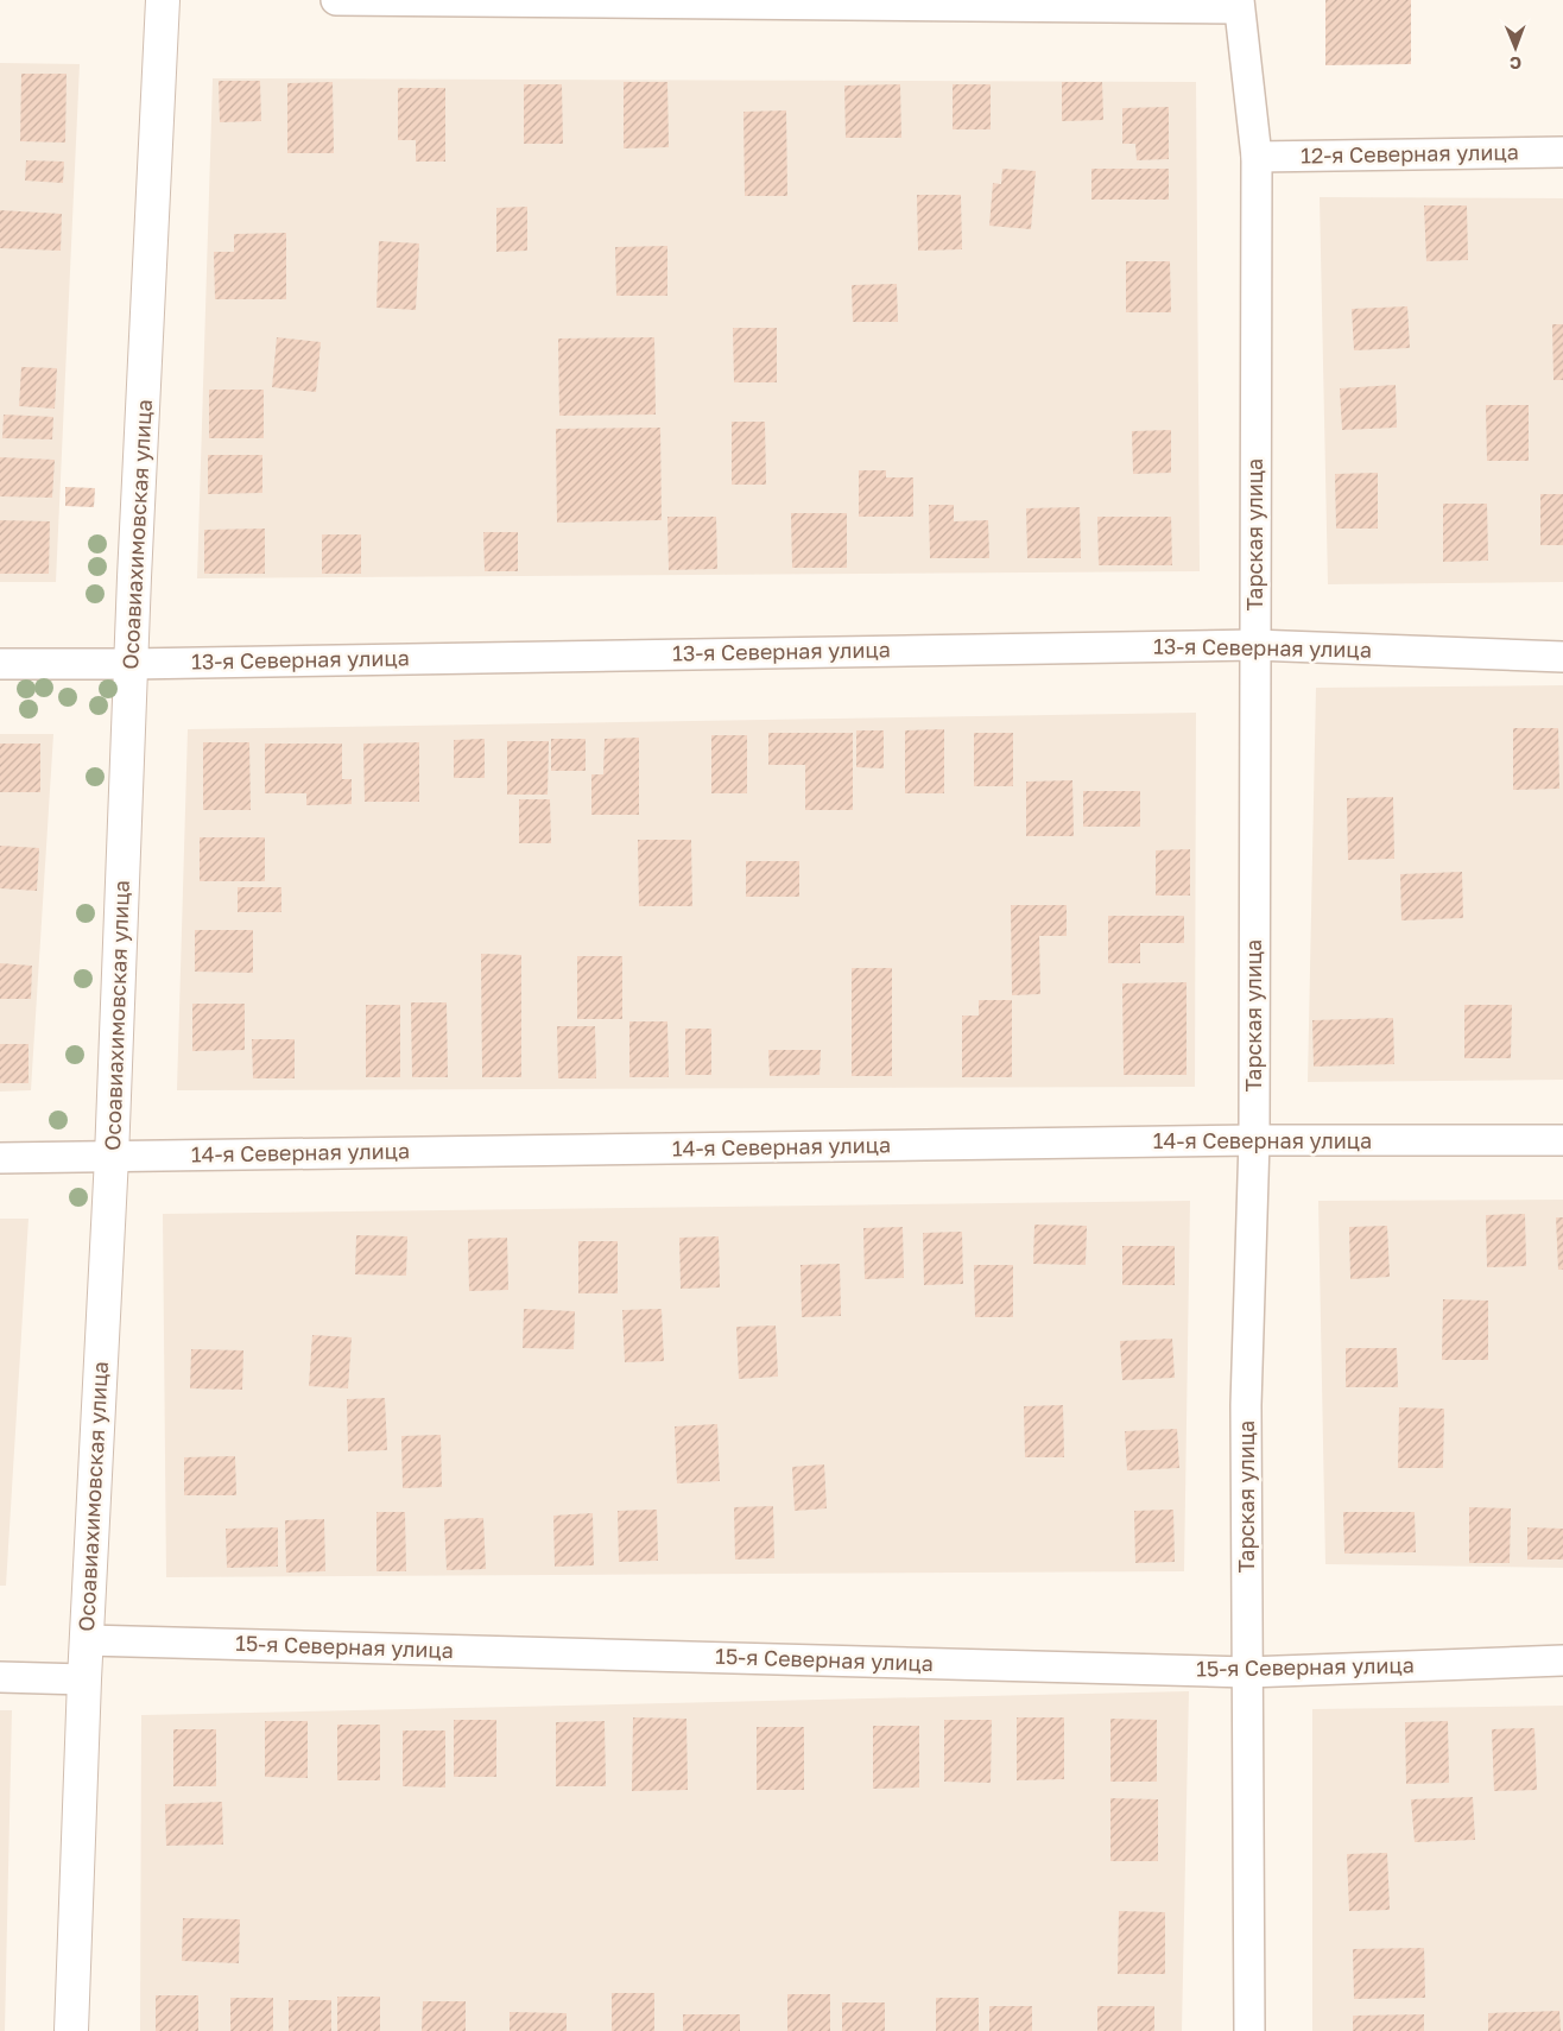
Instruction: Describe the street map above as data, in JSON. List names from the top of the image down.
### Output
{
  "streets": {
    "street": [
      "12-я Северная улица",
      "Осоавиахимовская улица",
      "Тарская улица",
      "13-я Северная улица",
      "14-я Северная улица",
      "15-я Северная улица"
    ]
  },
  "crossings": [
    ["12-я Северная улица", "Тарская улица"],
    ["Осоавиахимовская улица", "13-я Северная улица"],
    ["Осоавиахимовская улица", "14-я Северная улица"],
    ["Осоавиахимовская улица", "15-я Северная улица"],
    ["Тарская улица", "13-я Северная улица"],
    ["Тарская улица", "14-я Северная улица"],
    ["Тарская улица", "15-я Северная улица"]
  ],
  "north": "bottom"
}
